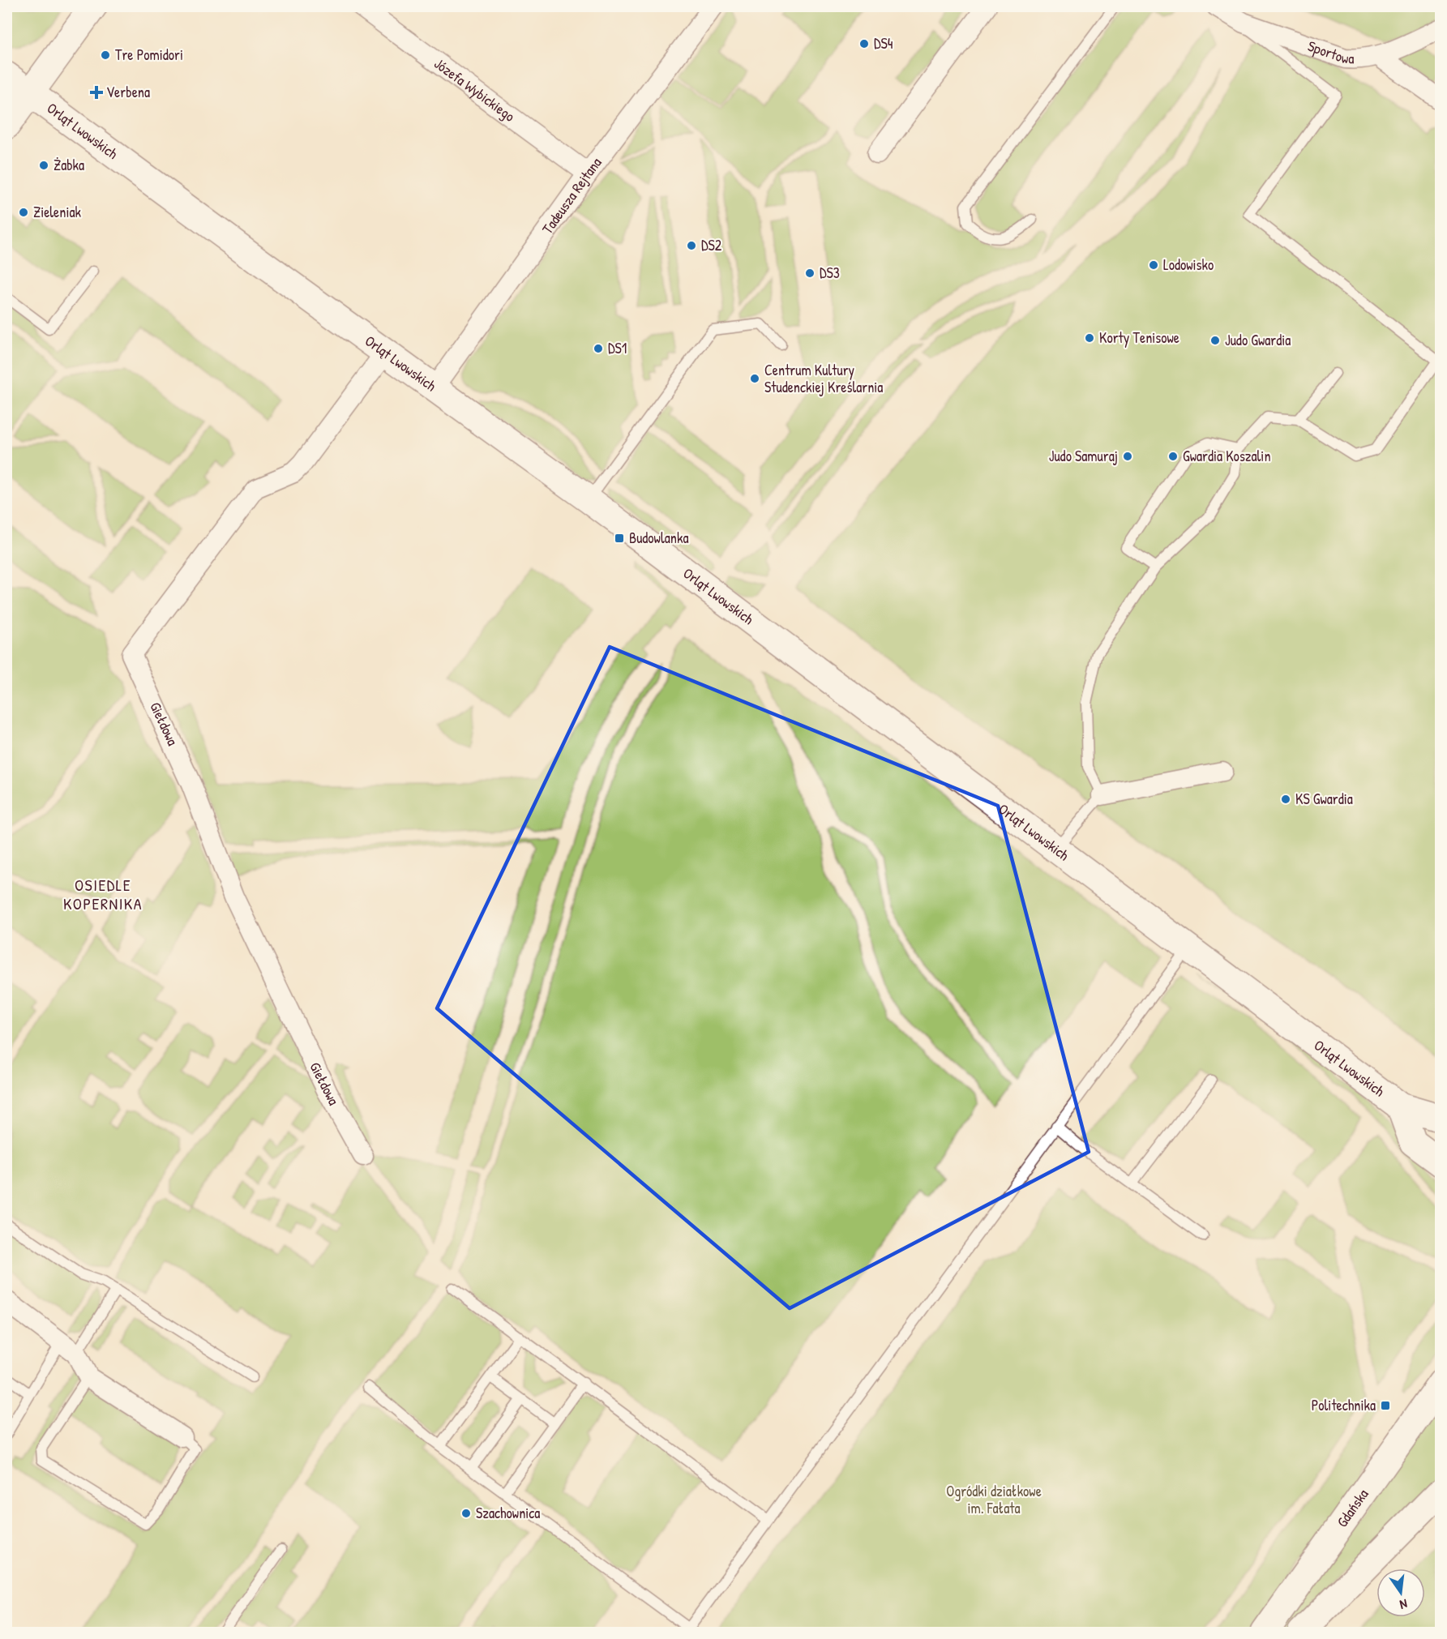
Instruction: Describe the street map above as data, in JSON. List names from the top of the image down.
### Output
{
  "streets": {
    "main road": ["Orląt Lwowskich", "Gdańska"],
    "street": [
      "Sportowa",
      "Józefa Wybickiego",
      "Tadeusza Rejtana",
      "Giełdowa"
    ]
  },
  "crossings": [
    ["Józefa Wybickiego", "Tadeusza Rejtana"],
    ["Orląt Lwowskich", "Tadeusza Rejtana"],
    ["Orląt Lwowskich", "Giełdowa"]
  ],
  "districts": ["OSIEDLE KOPERNIKA"],
  "parks": ["Ogródki działkowe im. Fałata"],
  "places": {
    "other": [
      "DS4",
      "Tre Pomidori",
      "Żabka",
      "Zieleniak",
      "DS2",
      "Lodowisko",
      "DS3",
      "Korty Tenisowe",
      "Judo Gwardia",
      "DS1",
      "Centrum Kultury Studenckiej Kreślarnia",
      "Judo Samuraj",
      "Gwardia Koszalin",
      "KS Gwardia",
      "Szachownica"
    ],
    "health": ["Verbena"],
    "transit": ["Budowlanka", "Politechnika"]
  },
  "north": "bottom"
}
